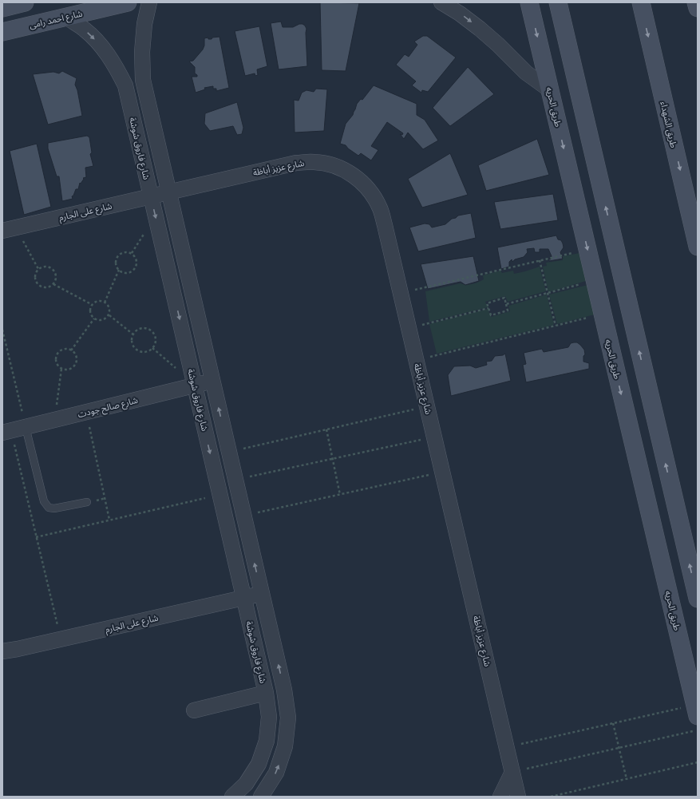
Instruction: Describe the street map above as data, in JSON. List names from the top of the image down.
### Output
{
  "streets": {
    "street": [
      "شارع احمد رامى",
      "طريق الحريه",
      "طريق الشهداء",
      "شارع فاروق شوشة",
      "شارع عزيز أباظة",
      "شارع على الجارم",
      "شارع صالح جودت"
    ]
  },
  "crossings": [
    ["شارع احمد رامى", "شارع فاروق شوشة"],
    ["شارع فاروق شوشة", "شارع عزيز أباظة"],
    ["شارع فاروق شوشة", "شارع على الجارم"],
    ["شارع فاروق شوشة", "شارع صالح جودت"],
    ["شارع عزيز أباظة", "شارع على الجارم"]
  ]
}
